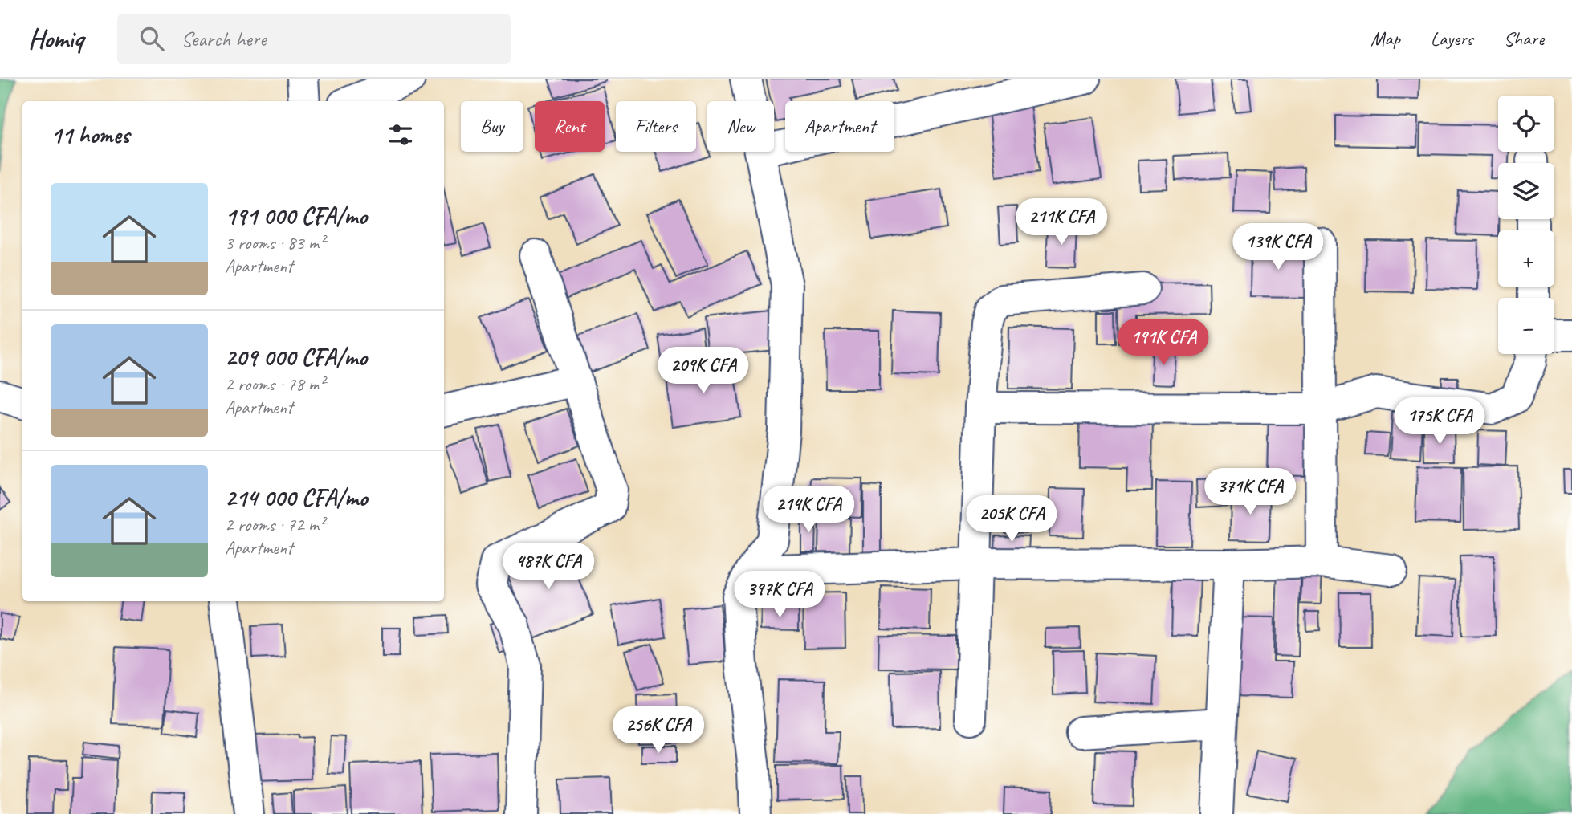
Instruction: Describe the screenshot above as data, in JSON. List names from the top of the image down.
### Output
{
  "page": {
    "header": "Homiq",
    "search": "Search here",
    "nav": ["Map", "Layers", "Share"],
    "map_buttons": ["+", "−"],
    "chip": [
      "Buy",
      "Rent",
      "Filters",
      "New",
      "Apartment"
    ],
    "heading": "11 homes",
    "list": [
      {
        "name": "191 000 CFA/mo",
        "note": "3 rooms · 83 m² · Apartment"
      },
      {
        "name": "209 000 CFA/mo",
        "note": "2 rooms · 78 m² · Apartment"
      },
      {
        "name": "214 000 CFA/mo",
        "note": "2 rooms · 72 m² · Apartment"
      }
    ],
    "price": [
      "211K CFA",
      "139K CFA",
      "191K CFA",
      "209K CFA",
      "175K CFA",
      "371K CFA",
      "214K CFA",
      "205K CFA",
      "487K CFA",
      "397K CFA",
      "256K CFA"
    ]
  }
}
